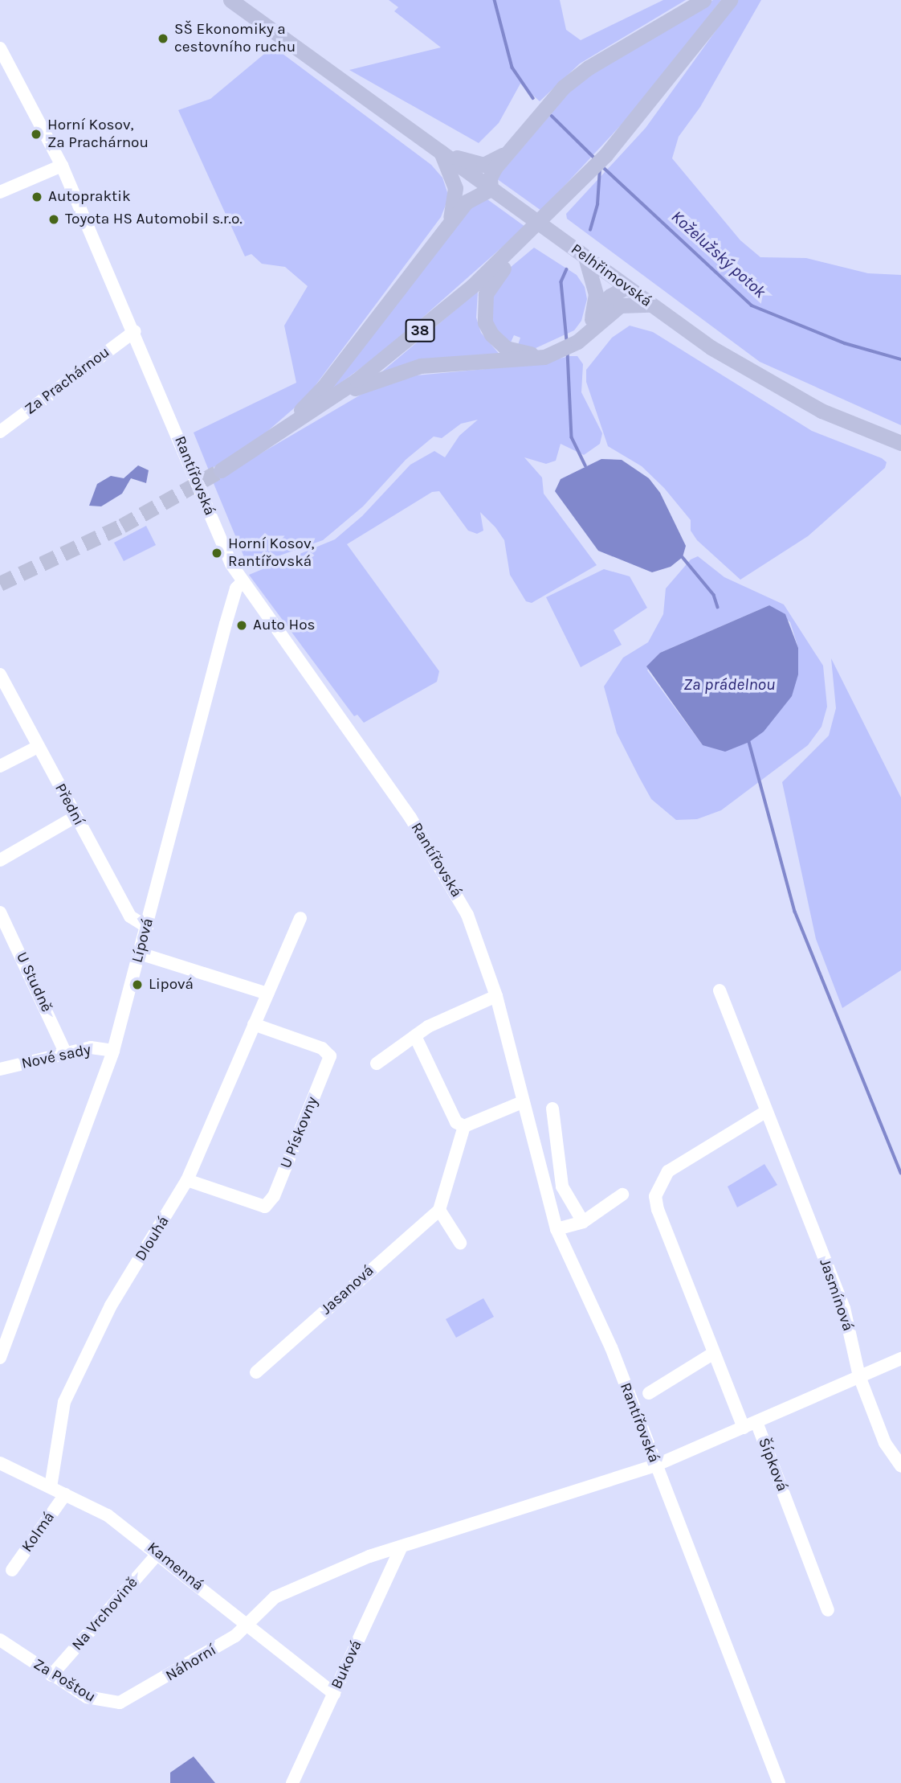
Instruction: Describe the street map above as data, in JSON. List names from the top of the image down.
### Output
{
  "streets": {
    "main road": ["Pelhřimovská", "38"],
    "street": [
      "Za Prachárnou",
      "Rantířovská",
      "Přední",
      "Lípová",
      "U Studně",
      "Nové sady",
      "U Pískovny",
      "Dlouhá",
      "Jasanová",
      "Jasmínová",
      "Šípková",
      "Kolmá",
      "Kamenná",
      "Na Vrchovině",
      "Náhorní",
      "Buková",
      "Za Poštou"
    ]
  },
  "crossings": [
    ["Za Prachárnou", "Rantířovská"],
    ["Rantířovská", "Lípová"],
    ["Rantířovská", "Šípková"],
    ["Přední", "Lípová"],
    ["Lípová", "Nové sady"],
    ["U Studně", "Nové sady"],
    ["U Pískovny", "Dlouhá"],
    ["Dlouhá", "Kamenná"],
    ["Šípková", "Náhorní"],
    ["Šípková", "Buková"],
    ["Kolmá", "Kamenná"],
    ["Kamenná", "Na Vrchovině"],
    ["Kamenná", "Náhorní"],
    ["Kamenná", "Buková"],
    ["Na Vrchovině", "Za Poštou"],
    ["Náhorní", "Buková"],
    ["Náhorní", "Za Poštou"]
  ],
  "water": ["Koželužský potok", "Za prádelnou"],
  "places": [
    "SŠ Ekonomiky a cestovního ruchu",
    "Horní Kosov, Za Prachárnou",
    "Autopraktik",
    "Toyota HS Automobil s.r.o.",
    "Horní Kosov, Rantířovská",
    "Auto Hos",
    "Lipová"
  ]
}
